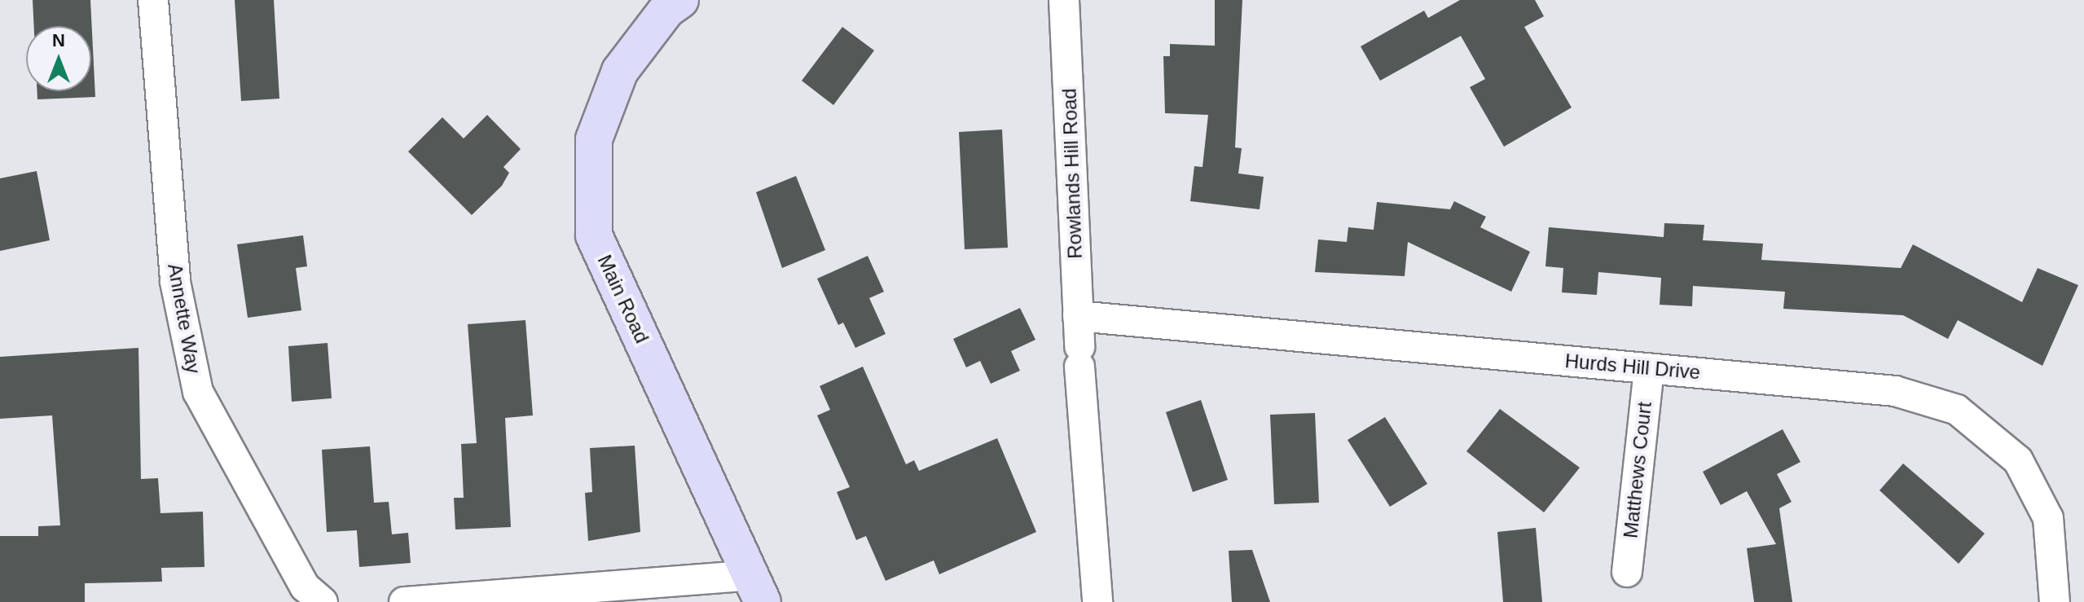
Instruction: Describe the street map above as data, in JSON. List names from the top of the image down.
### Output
{
  "streets": {
    "main road": ["Main Road"],
    "street": [
      "Rowlands Hill Road",
      "Annette Way",
      "Hurds Hill Drive",
      "Matthews Court"
    ]
  },
  "crossings": [
    ["Rowlands Hill Road", "Hurds Hill Drive"],
    ["Hurds Hill Drive", "Matthews Court"]
  ],
  "north": "top"
}
